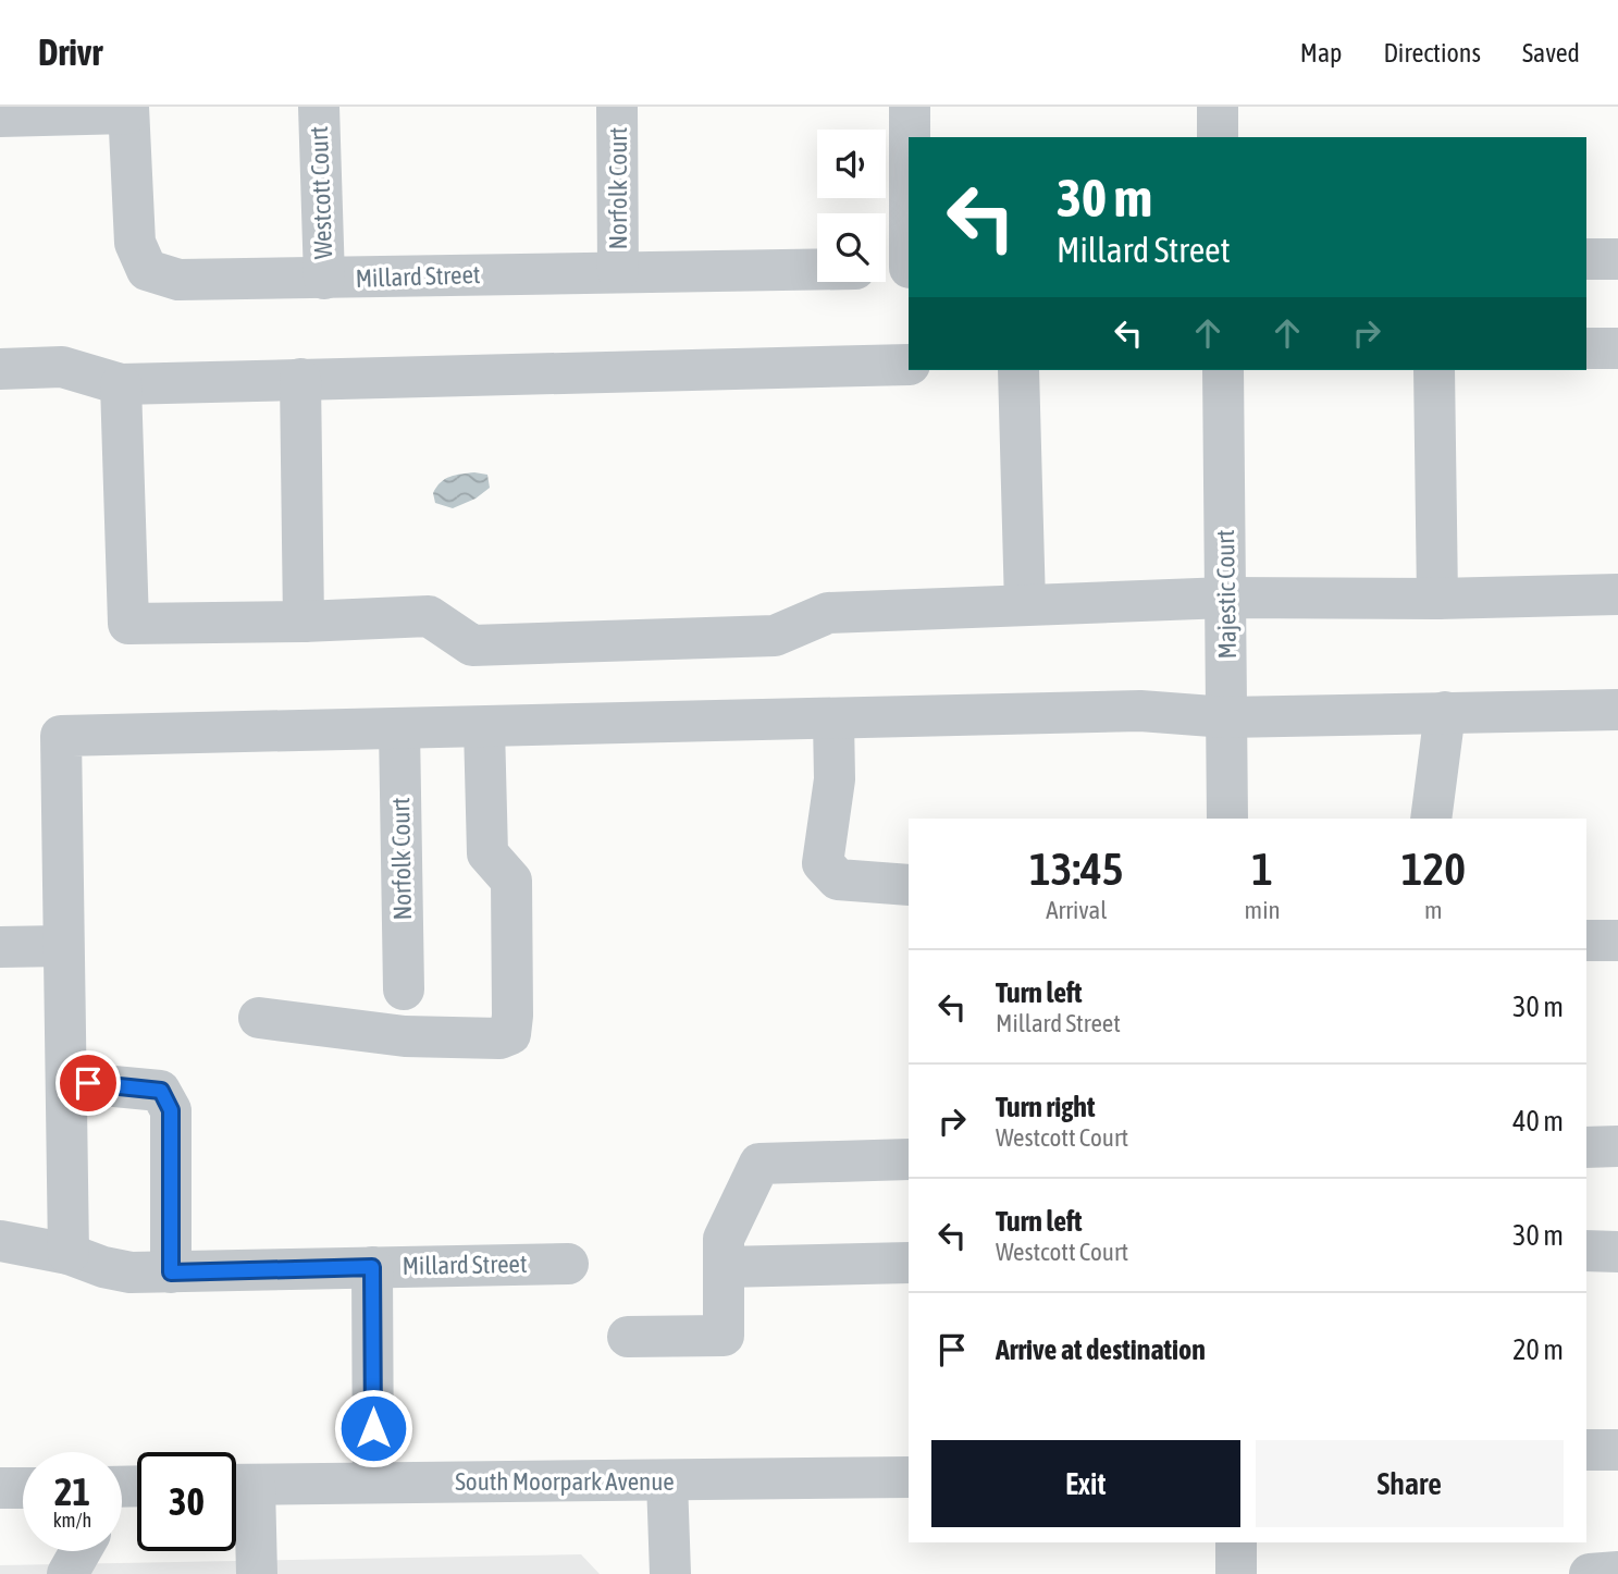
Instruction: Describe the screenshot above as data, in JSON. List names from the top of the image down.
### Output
{
  "streets": {
    "street": [
      "Norfolk Court",
      "Westcott Court",
      "Millard Street",
      "Majestic Court",
      "South Moorpark Avenue"
    ]
  },
  "crossings": [
    ["Norfolk Court", "Millard Street"],
    ["Westcott Court", "Millard Street"]
  ],
  "page": {
    "header": "Drivr",
    "nav": ["Map", "Directions", "Saved"],
    "turn": ["30 m", "Millard Street"],
    "eta": [
      "13:45",
      "Arrival",
      "1",
      "min",
      "120",
      "m"
    ],
    "list": [
      {
        "name": "Turn left",
        "note": "Millard Street",
        "value": "30 m"
      },
      {
        "name": "Turn right",
        "note": "Westcott Court",
        "value": "40 m"
      },
      {
        "name": "Turn left",
        "note": "Westcott Court",
        "value": "30 m"
      },
      {
        "name": "Arrive at destination",
        "value": "20 m"
      }
    ],
    "buttons": ["Exit", "Share"],
    "speed": "21 km/h",
    "limit": "30"
  }
}
